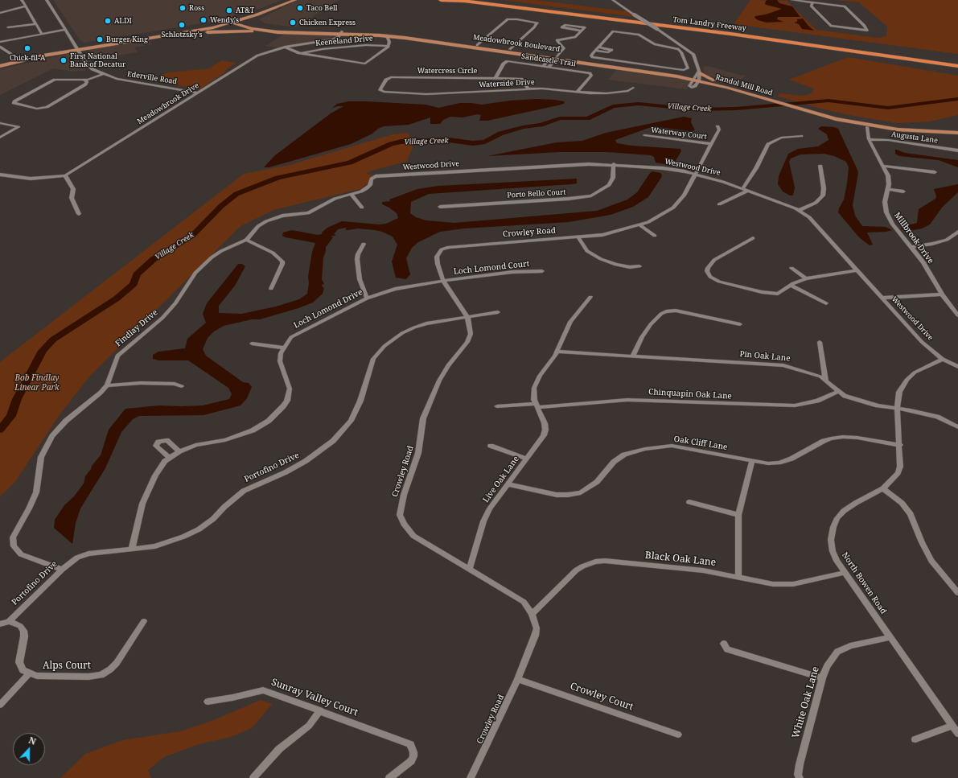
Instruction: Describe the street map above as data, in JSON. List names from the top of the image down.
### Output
{
  "streets": {
    "highway": ["Tom Landry Freeway"],
    "main road": ["Meadowbrook Boulevard", "Randol Mill Road"],
    "street": [
      "Keeneland Drive",
      "Sandcastle Trail",
      "Watercress Circle",
      "Ederville Road",
      "Waterside Drive",
      "Meadowbrook Drive",
      "Waterway Court",
      "Augusta Lane",
      "Westwood Drive",
      "Porto Bello Court",
      "Crowley Road",
      "Millbrook Drive",
      "Loch Lomond Court",
      "Loch Lomond Drive",
      "Findlay Drive",
      "Pin Oak Lane",
      "Chinquapin Oak Lane",
      "Oak Cliff Lane",
      "Portofino Drive",
      "Live Oak Lane",
      "Black Oak Lane",
      "North Bowen Road",
      "Alps Court",
      "Crowley Court",
      "Sunray Valley Court",
      "White Oak Lane"
    ]
  },
  "crossings": [
    ["Meadowbrook Boulevard", "Randol Mill Road"],
    ["Meadowbrook Boulevard", "Meadowbrook Drive"],
    ["Sandcastle Trail", "Watercress Circle"],
    ["Sandcastle Trail", "Waterside Drive"],
    ["Watercress Circle", "Waterside Drive"],
    ["Ederville Road", "Meadowbrook Drive"],
    ["Waterway Court", "Crowley Road"],
    ["Augusta Lane", "Millbrook Drive"],
    ["Westwood Drive", "Porto Bello Court"],
    ["Westwood Drive", "Crowley Road"],
    ["Westwood Drive", "Findlay Drive"],
    ["Westwood Drive", "North Bowen Road"],
    ["Crowley Road", "Loch Lomond Court"],
    ["Crowley Road", "Loch Lomond Drive"],
    ["Crowley Road", "Portofino Drive"],
    ["Crowley Road", "Live Oak Lane"],
    ["Crowley Road", "Black Oak Lane"],
    ["Crowley Road", "Crowley Court"],
    ["Loch Lomond Court", "Loch Lomond Drive"],
    ["Findlay Drive", "Portofino Drive"],
    ["Pin Oak Lane", "Chinquapin Oak Lane"],
    ["Pin Oak Lane", "Live Oak Lane"],
    ["Pin Oak Lane", "North Bowen Road"],
    ["Chinquapin Oak Lane", "Live Oak Lane"],
    ["Oak Cliff Lane", "Live Oak Lane"],
    ["Oak Cliff Lane", "North Bowen Road"],
    ["Black Oak Lane", "North Bowen Road"],
    ["North Bowen Road", "White Oak Lane"]
  ],
  "water": ["Village Creek"],
  "parks": ["Bob Findlay Linear Park"],
  "places": [
    "Ross",
    "Taco Bell",
    "AT&T",
    "Wendy's",
    "ALDI",
    "Chicken Express",
    "Schlotzsky's",
    "Burger King",
    "Chick-fil-A",
    "First National Bank of Decatur"
  ],
  "north": "top"
}
